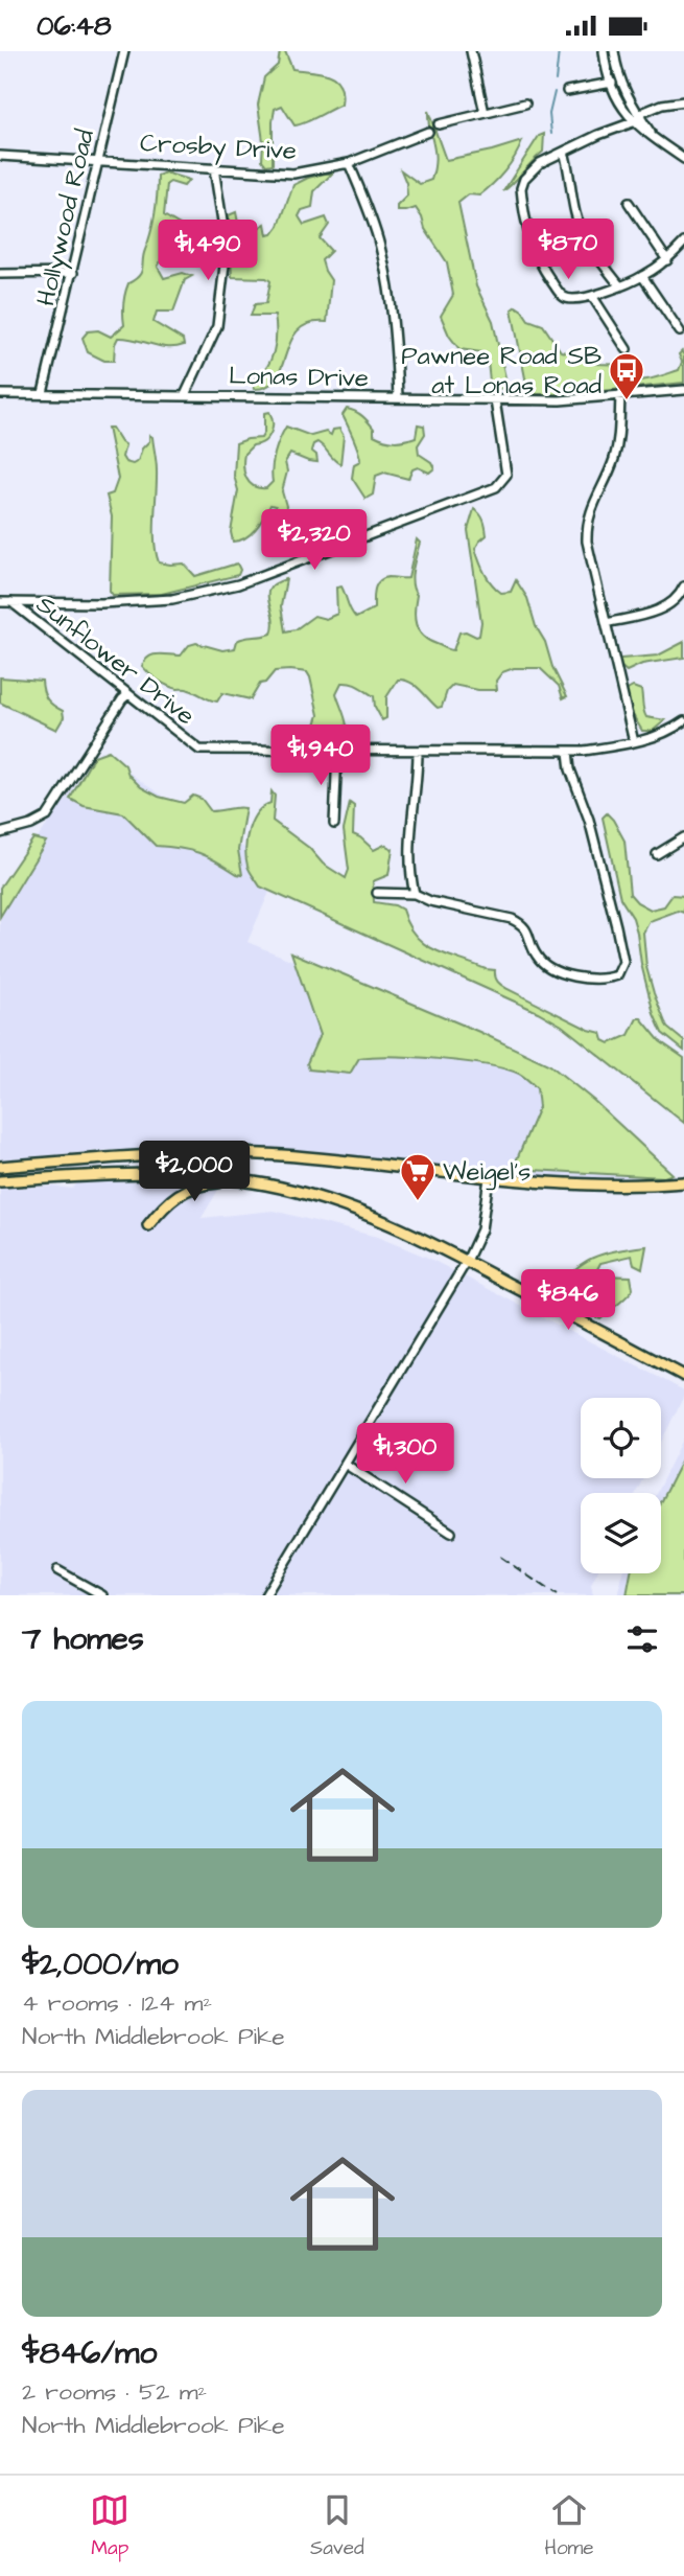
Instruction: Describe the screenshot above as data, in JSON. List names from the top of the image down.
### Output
{
  "streets": {
    "street": [
      "Crosby Drive",
      "Hollywood Road",
      "Lonas Drive",
      "Sunflower Drive"
    ]
  },
  "crossings": [
    ["Crosby Drive", "Hollywood Road"],
    ["Hollywood Road", "Lonas Drive"]
  ],
  "places": {
    "bus stop": ["Pawnee Road SB at Lonas Road"],
    "supermarket": ["Weigel's"]
  },
  "page": {
    "status": "06:48",
    "price": [
      "$870",
      "$1,490",
      "$2,320",
      "$1,940",
      "$2,000",
      "$846",
      "$1,300"
    ],
    "heading": "7 homes",
    "list": [
      {
        "name": "$2,000/mo",
        "note": "4 rooms · 124 m² · North Middlebrook Pike"
      },
      {
        "name": "$846/mo",
        "note": "2 rooms · 52 m² · North Middlebrook Pike"
      }
    ],
    "tabs": ["Map", "Saved", "Home"]
  }
}
